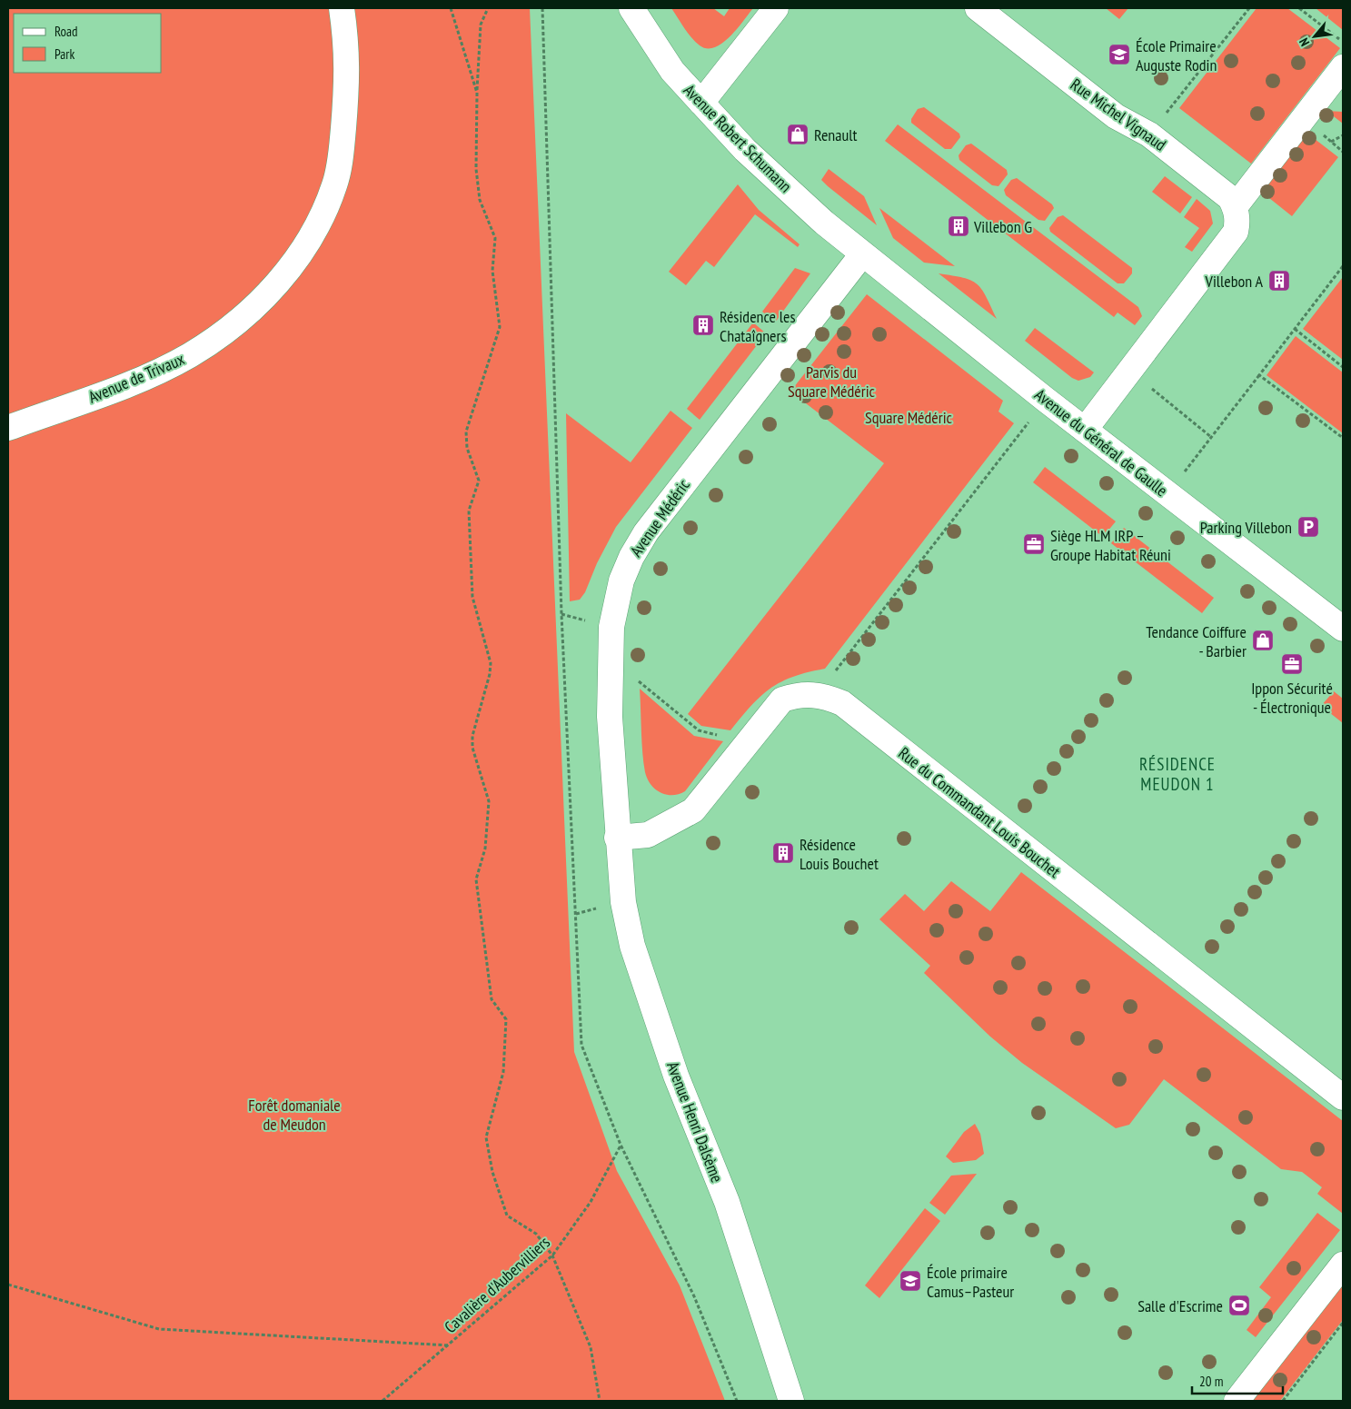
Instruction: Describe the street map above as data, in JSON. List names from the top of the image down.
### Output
{
  "streets": {
    "street": [
      "Rue Michel Vignaud",
      "Avenue Robert Schumann",
      "Avenue de Trivaux",
      "Avenue du Général de Gaulle",
      "Avenue Médéric",
      "Rue du Commandant Louis Bouchet",
      "Avenue Henri Dalsème"
    ],
    "path": ["Cavalière d'Aubervilliers"]
  },
  "crossings": [
    ["Avenue Robert Schumann", "Avenue du Général de Gaulle"],
    ["Avenue Robert Schumann", "Avenue Médéric"],
    ["Avenue du Général de Gaulle", "Avenue Médéric"],
    ["Avenue Médéric", "Rue du Commandant Louis Bouchet"],
    ["Avenue Médéric", "Avenue Henri Dalsème"],
    ["Rue du Commandant Louis Bouchet", "Avenue Henri Dalsème"]
  ],
  "districts": ["RÉSIDENCE MEUDON 1"],
  "parks": ["Parvis du Square Médéric", "Square Médéric", "Forêt domaniale de Meudon"],
  "places": {
    "school or university": ["École Primaire Auguste Rodin", "École primaire Camus–Pasteur"],
    "shop": ["Renault", "Tendance Coiffure - Barbier"],
    "building": [
      "Villebon G",
      "Villebon A",
      "Résidence les Chataîgners",
      "Résidence Louis Bouchet"
    ],
    "parking": ["Parking Villebon"],
    "office": ["Siège HLM IRP – Groupe Habitat Réuni", "Ippon Sécurité - Électronique"],
    "sports": ["Salle d'Escrime"]
  },
  "legend": ["Road", "Park"],
  "scale_bar": "20 m",
  "north": "bottom left"
}
